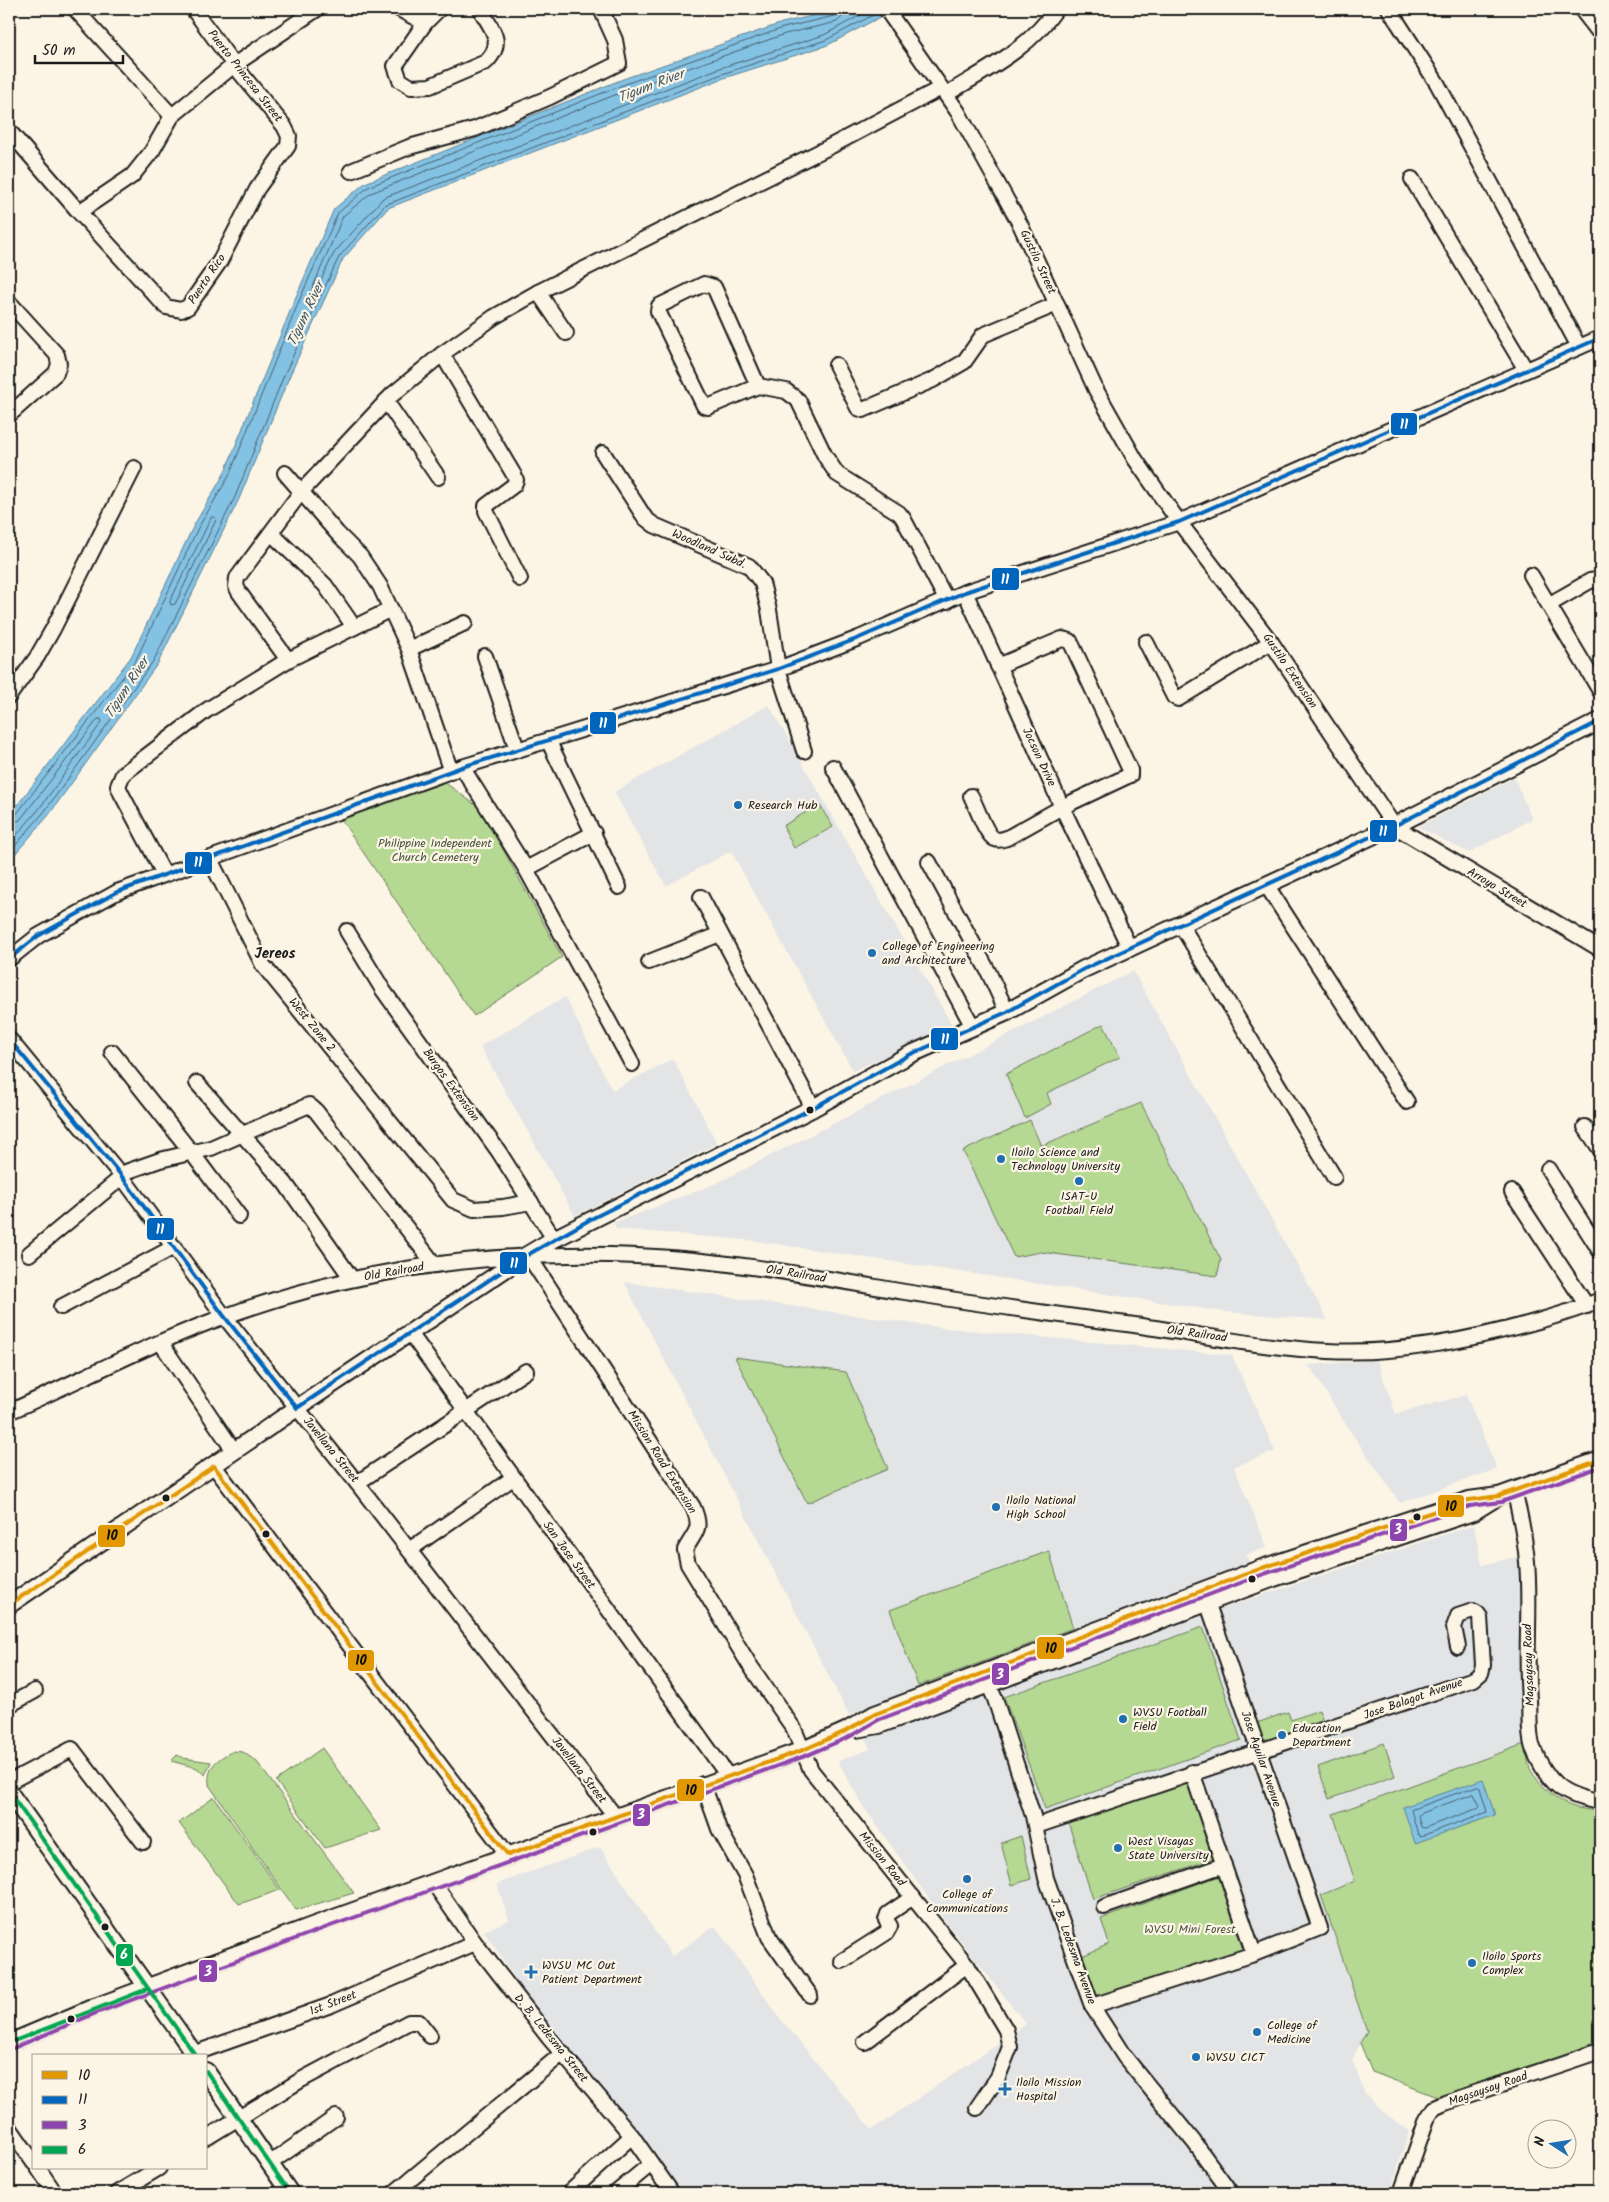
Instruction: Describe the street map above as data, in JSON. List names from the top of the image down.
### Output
{
  "streets": {
    "street": [
      "Puerto Princesa Street",
      "Gustilo Street",
      "Puerto Rico",
      "Woodland Subd.",
      "Gustilo Extension",
      "Jocson Drive",
      "Arroyo Street",
      "West Zone 2",
      "Burgos Extension",
      "Old Railroad",
      "Javellana Street",
      "Mission Road Extension",
      "San Jose Street",
      "Magsaysay Road",
      "Jose Balagot Avenue",
      "Jose Aguilar Avenue",
      "Mission Road",
      "J. B. Ledesma Avenue",
      "1st Street",
      "D. B. Ledesma Street"
    ]
  },
  "crossings": [
    ["Puerto Princesa Street", "Puerto Rico"],
    ["Gustilo Street", "Gustilo Extension"],
    ["Gustilo Extension", "Arroyo Street"],
    ["West Zone 2", "Burgos Extension"],
    ["Old Railroad", "Javellana Street"],
    ["Old Railroad", "Mission Road Extension"],
    ["Mission Road Extension", "Mission Road"],
    ["Jose Balagot Avenue", "Jose Aguilar Avenue"],
    ["Jose Balagot Avenue", "J. B. Ledesma Avenue"],
    ["1st Street", "D. B. Ledesma Street"]
  ],
  "districts": ["Jereos"],
  "water": ["Tigum River"],
  "parks": ["Philippine Independent Church Cemetery", "WVSU Mini Forest"],
  "places": {
    "other": [
      "Research Hub",
      "College of Engineering and Architecture",
      "Iloilo Science and Technology University",
      "ISAT-U Football Field",
      "Iloilo National High School",
      "WVSU Football Field",
      "Education Department",
      "West Visayas State University",
      "College of Communications",
      "Iloilo Sports Complex",
      "College of Medicine",
      "WVSU CICT"
    ],
    "health": ["WVSU MC Out Patient Department", "Iloilo Mission Hospital"]
  },
  "lines": [
    "transit line 11",
    "transit line 10",
    "transit line 3",
    "transit line 6"
  ],
  "legend": [
    "10",
    "11",
    "3",
    "6"
  ],
  "scale_bar": "50 m",
  "north": "left"
}
